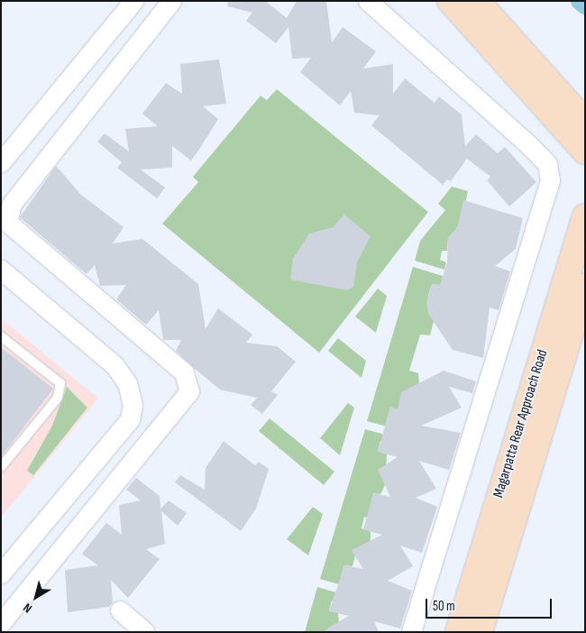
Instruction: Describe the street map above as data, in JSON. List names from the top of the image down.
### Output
{
  "streets": {
    "street": ["Magarpatta Rear Approach Road"]
  },
  "scale_bar": "50 m",
  "north": "bottom left"
}
